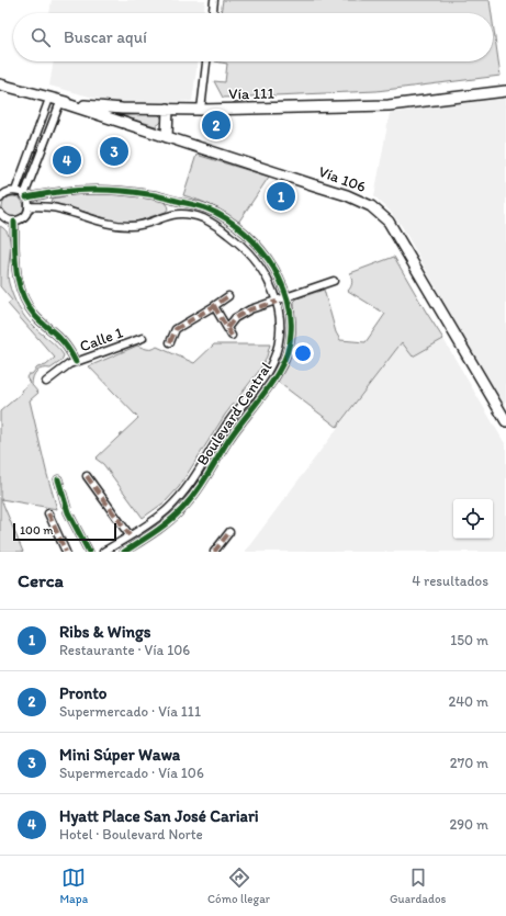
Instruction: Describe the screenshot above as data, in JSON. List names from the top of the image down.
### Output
{
  "streets": {
    "main road": ["Vía 111", "Vía 106"],
    "street": ["Calle 1", "Boulevard Central"]
  },
  "crossings": [
    ["Vía 111", "Vía 106"]
  ],
  "scale_bar": "100 m",
  "page": {
    "search": "Buscar aquí",
    "pins": [
      "2",
      "3",
      "4",
      "1"
    ],
    "scale": "100 m",
    "heading": ["Cerca", "4 resultados"],
    "list": [
      {
        "mark": "1",
        "name": "Ribs & Wings",
        "note": "Restaurante · Vía 106",
        "value": "150 m"
      },
      {
        "mark": "2",
        "name": "Pronto",
        "note": "Supermercado · Vía 111",
        "value": "240 m"
      },
      {
        "mark": "3",
        "name": "Mini Súper Wawa",
        "note": "Supermercado · Vía 106",
        "value": "270 m"
      },
      {
        "mark": "4",
        "name": "Hyatt Place San José Cariari",
        "note": "Hotel · Boulevard Norte",
        "value": "290 m"
      }
    ],
    "nav": ["Mapa", "Cómo llegar", "Guardados"]
  }
}
